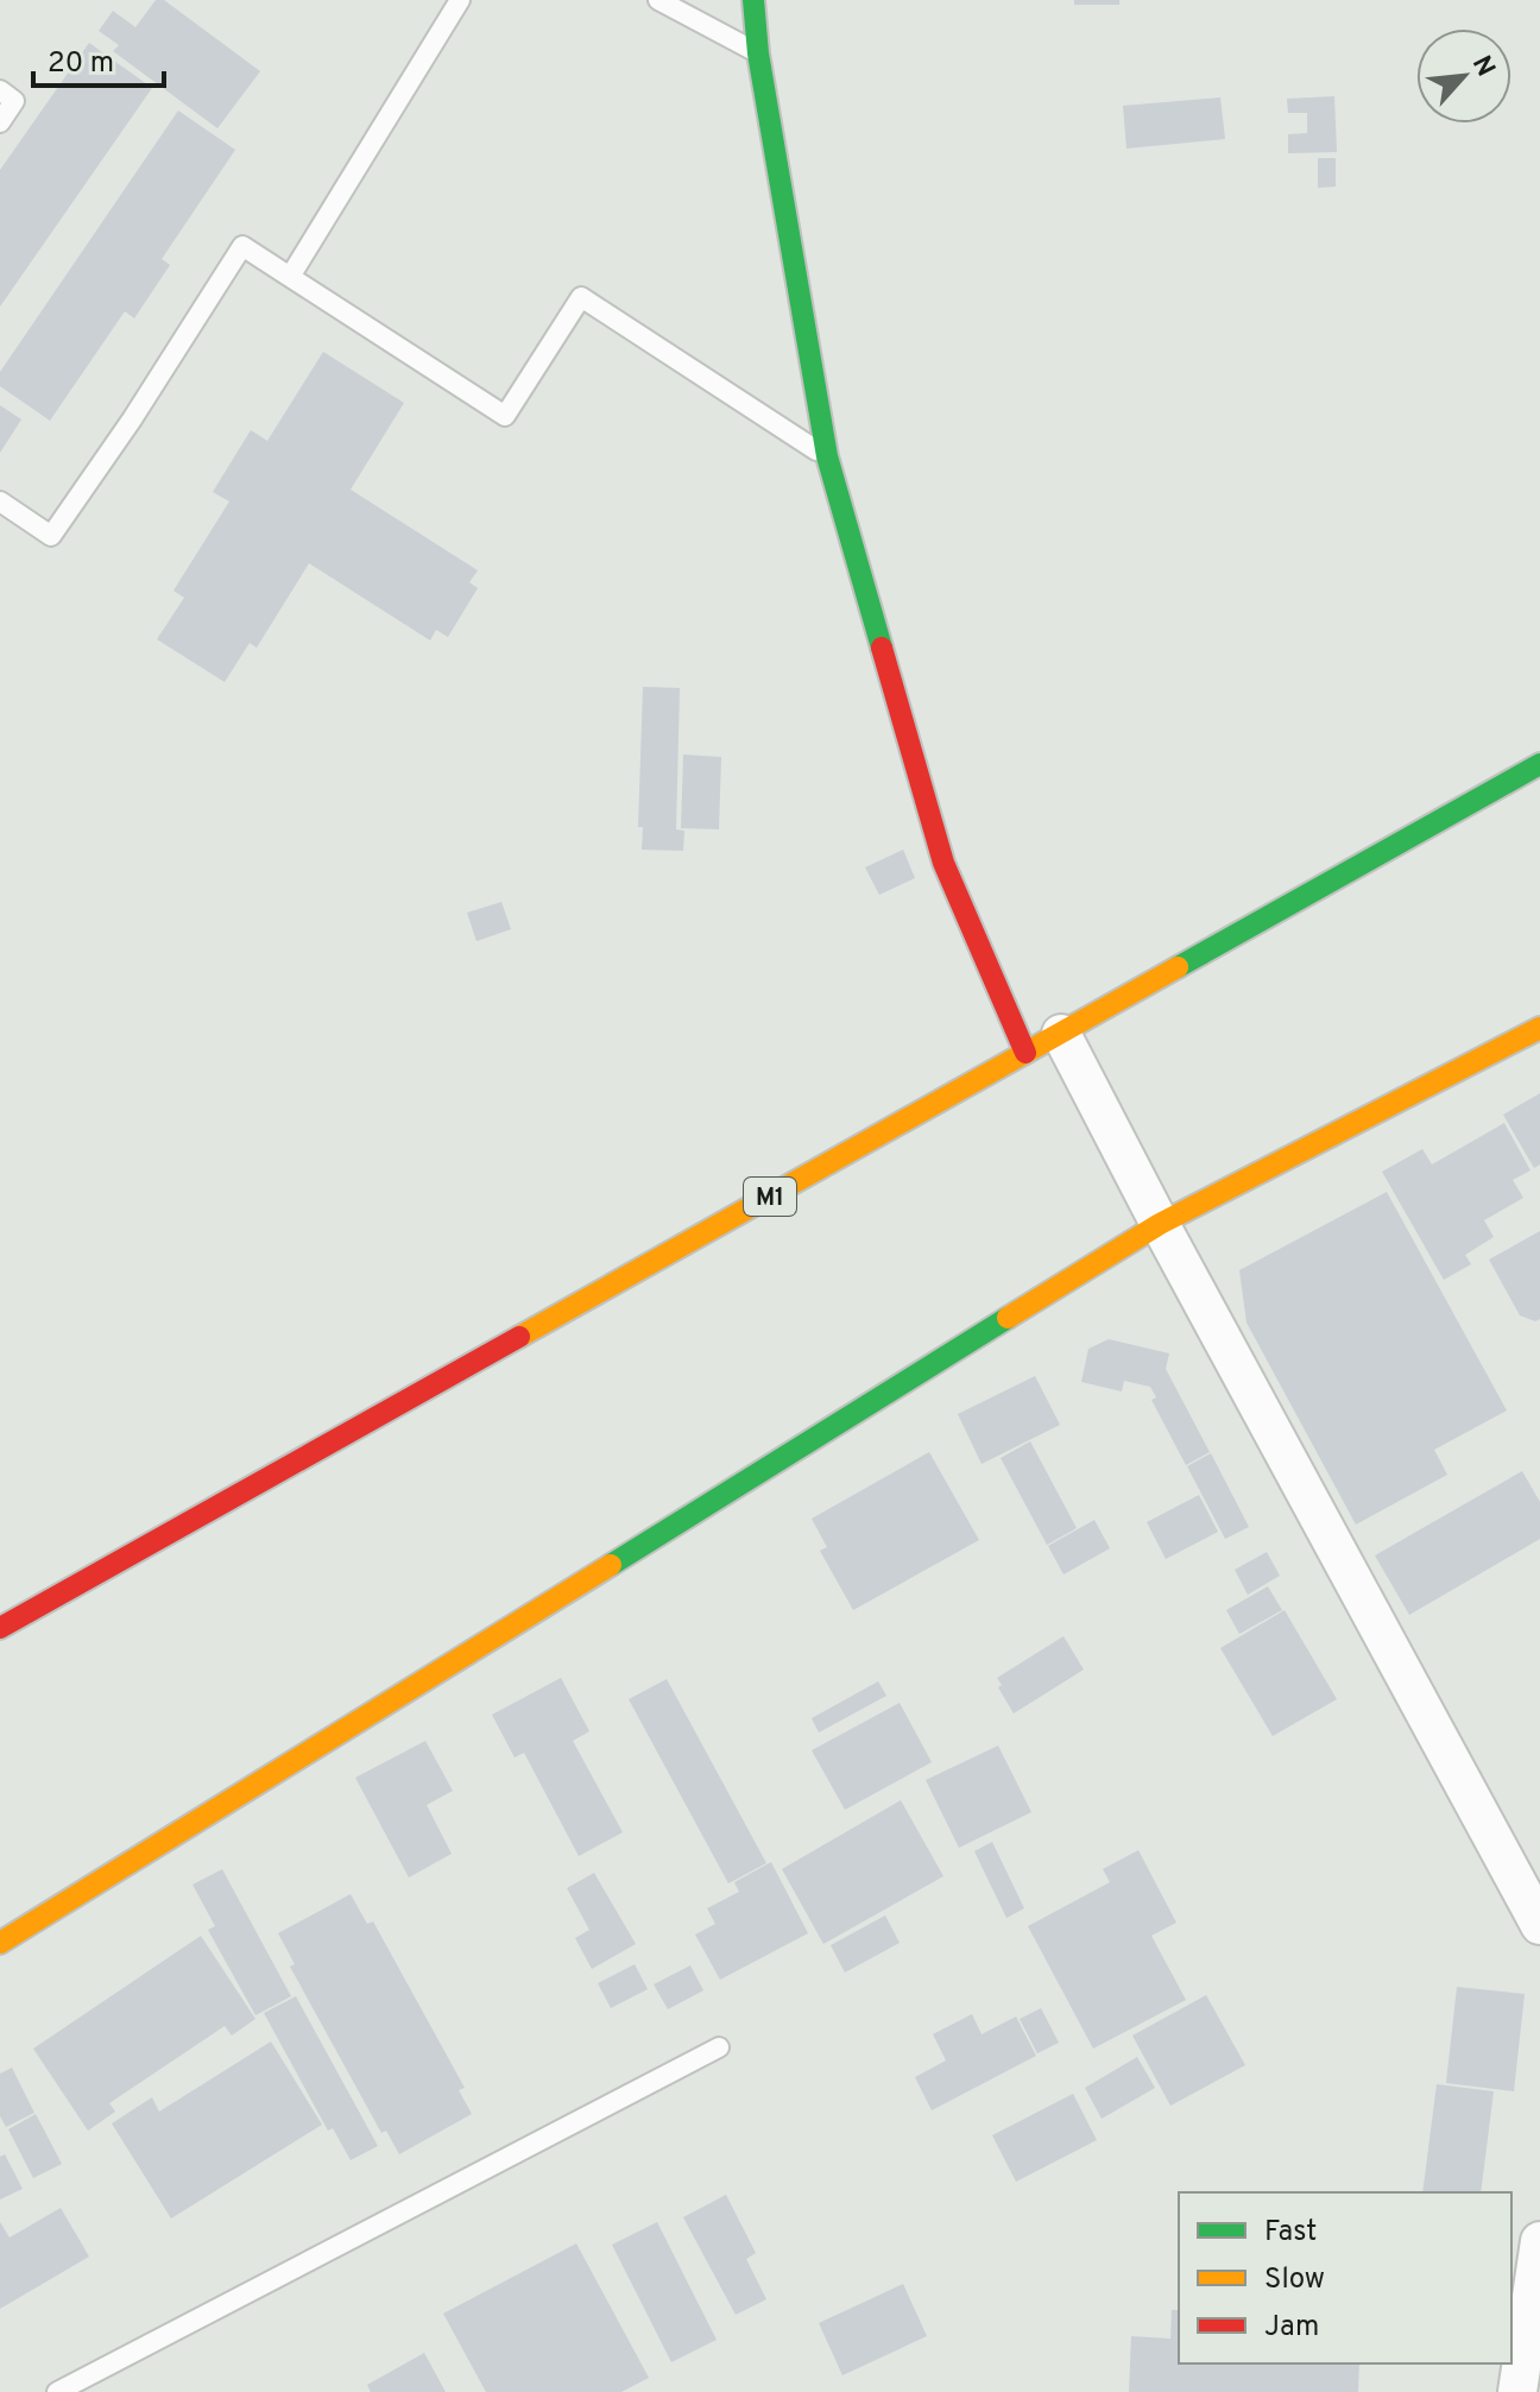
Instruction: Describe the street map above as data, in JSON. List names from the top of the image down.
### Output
{
  "streets": {
    "main road": ["M1"]
  },
  "legend": ["Fast", "Slow", "Jam"],
  "scale_bar": "20 m",
  "north": "top right"
}
